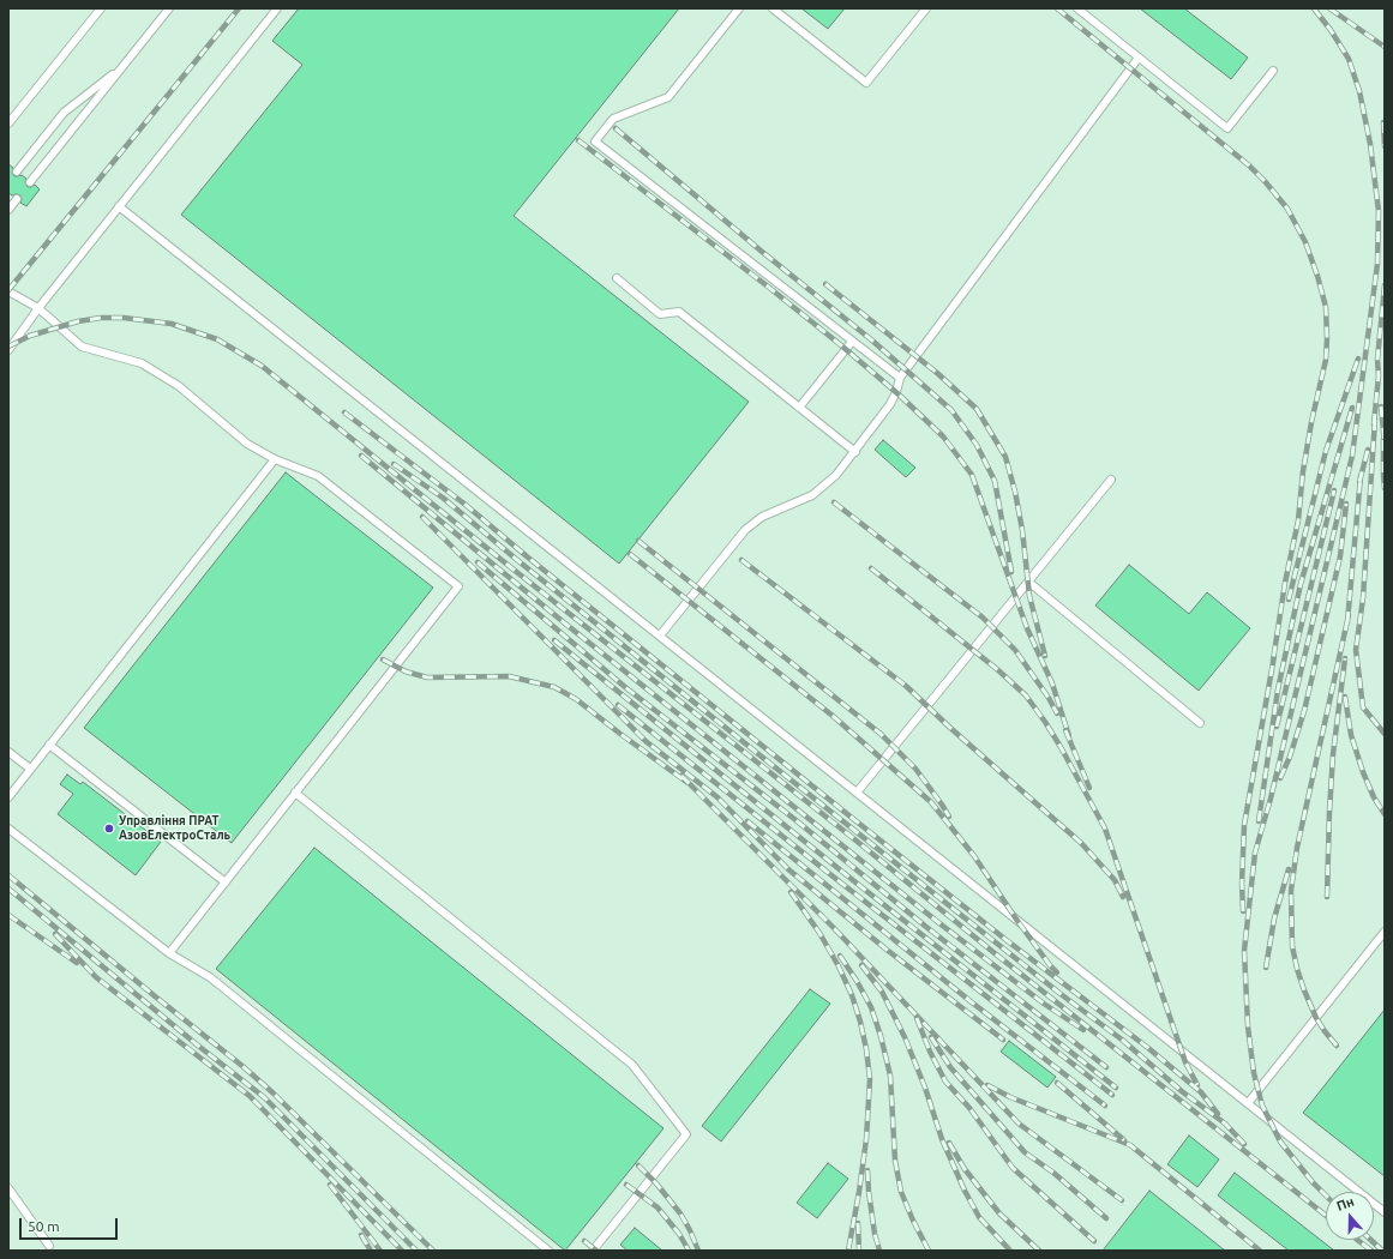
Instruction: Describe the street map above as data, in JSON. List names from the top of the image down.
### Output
{
  "places": ["Управління ПРАТ АзовЕлектроСталь"],
  "scale_bar": "50 m",
  "north": "top"
}
